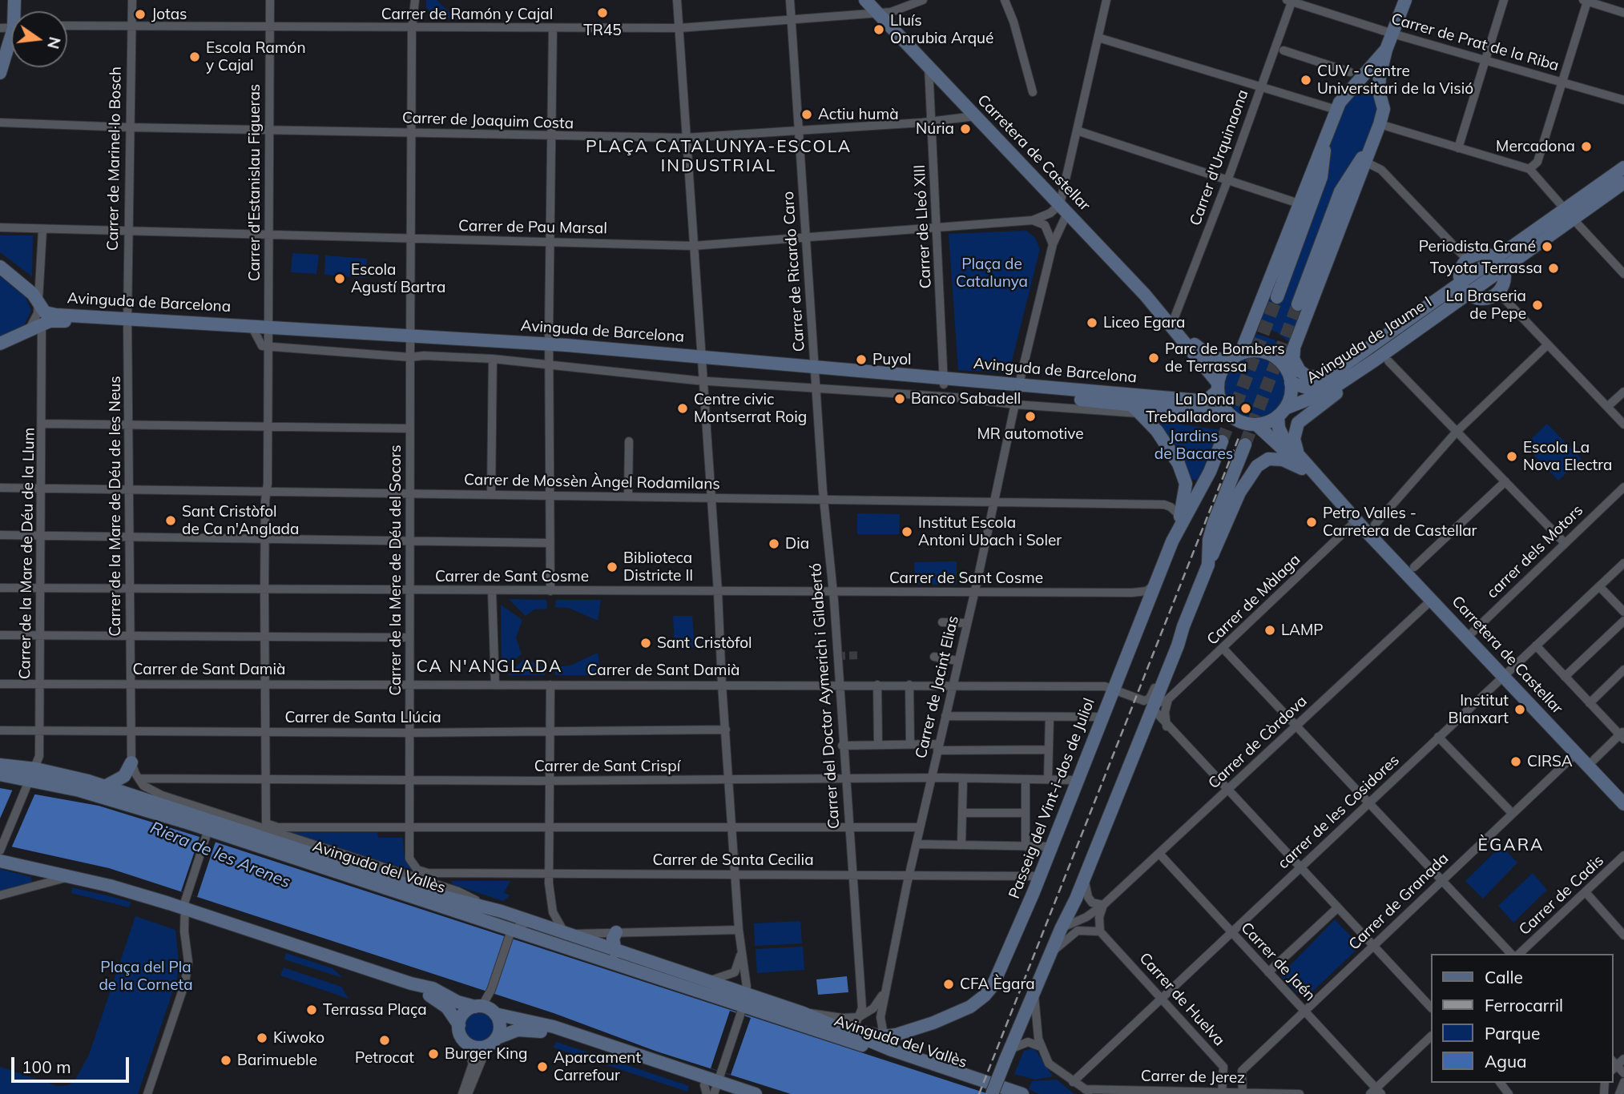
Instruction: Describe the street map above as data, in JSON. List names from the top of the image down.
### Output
{
  "streets": {
    "street": [
      "Carrer de Ramón y Cajal",
      "Carrer de Prat de la Riba",
      "Carrer de Joaquim Costa",
      "Carretera de Castellar",
      "Carrer d'Urquinaona",
      "Carrer de Marinel·lo Bosch",
      "Carrer d'Estanislau Figueras",
      "Carrer de Lleó XIII",
      "Carrer de Pau Marsal",
      "Carrer de Ricardo Caro",
      "Avinguda de Barcelona",
      "Avinguda de Jaume I",
      "Carrer de Mossèn Àngel Rodamilans",
      "Carrer de la Mare de Déu de les Neus",
      "carrer dels Motors",
      "Carrer de la Mare de Déu de la Llum",
      "Carrer de la Mere de Déu del Socors",
      "Carrer de Sant Cosme",
      "Carrer de Màlaga",
      "Carrer de Sant Damià",
      "Carrer de Jacint Elias",
      "Carrer del Doctor Aymerich i Gilabertó",
      "Carrer de Santa Llúcia",
      "Carrer de Còrdova",
      "Carrer de Sant Crispí",
      "Passeig del Vint-i-dos de Juliol",
      "carrer de les Cosidores",
      "Carrer de Santa Cecilia",
      "Avinguda del Vallès",
      "Carrer de Cadis",
      "Carrer de Granada",
      "Carrer de Jaén",
      "Carrer de Huelva",
      "Carrer de Jerez"
    ]
  },
  "crossings": [
    ["Carrer de Ramón y Cajal", "Carretera de Castellar"],
    ["Carrer de Ramón y Cajal", "Carrer de Marinel·lo Bosch"],
    ["Carrer de Ramón y Cajal", "Carrer d'Estanislau Figueras"],
    ["Carrer de Ramón y Cajal", "Carrer de Ricardo Caro"],
    ["Carrer de Ramón y Cajal", "Carrer de la Mere de Déu del Socors"],
    ["Carrer de Prat de la Riba", "Carrer d'Urquinaona"],
    ["Carrer de Joaquim Costa", "Carretera de Castellar"],
    ["Carrer de Joaquim Costa", "Carrer de Marinel·lo Bosch"],
    ["Carrer de Joaquim Costa", "Carrer d'Estanislau Figueras"],
    ["Carrer de Joaquim Costa", "Carrer de Lleó XIII"],
    ["Carrer de Joaquim Costa", "Carrer de Ricardo Caro"],
    ["Carrer de Joaquim Costa", "Carrer de la Mere de Déu del Socors"],
    ["Carretera de Castellar", "Carrer d'Urquinaona"],
    ["Carretera de Castellar", "Carrer de Lleó XIII"],
    ["Carretera de Castellar", "Carrer de Pau Marsal"],
    ["Carretera de Castellar", "Avinguda de Barcelona"],
    ["Carretera de Castellar", "Avinguda de Jaume I"],
    ["Carretera de Castellar", "carrer dels Motors"],
    ["Carretera de Castellar", "Carrer de Màlaga"],
    ["Carretera de Castellar", "Carrer de Jacint Elias"],
    ["Carretera de Castellar", "Carrer de Còrdova"],
    ["Carretera de Castellar", "carrer de les Cosidores"],
    ["Carretera de Castellar", "Carrer de Granada"],
    ["Carrer de Marinel·lo Bosch", "Carrer de Pau Marsal"],
    ["Carrer de Marinel·lo Bosch", "Avinguda de Barcelona"],
    ["Carrer de Marinel·lo Bosch", "Carrer de la Mare de Déu de les Neus"],
    ["Carrer d'Estanislau Figueras", "Carrer de Pau Marsal"],
    ["Carrer d'Estanislau Figueras", "Avinguda de Barcelona"],
    ["Carrer d'Estanislau Figueras", "Carrer de Mossèn Àngel Rodamilans"],
    ["Carrer d'Estanislau Figueras", "Carrer de la Mere de Déu del Socors"],
    ["Carrer d'Estanislau Figueras", "Carrer de Sant Cosme"],
    ["Carrer d'Estanislau Figueras", "Carrer de Sant Damià"],
    ["Carrer d'Estanislau Figueras", "Carrer de Santa Llúcia"],
    ["Carrer d'Estanislau Figueras", "Carrer de Sant Crispí"],
    ["Carrer de Lleó XIII", "Carrer de Pau Marsal"],
    ["Carrer de Lleó XIII", "Avinguda de Barcelona"],
    ["Carrer de Pau Marsal", "Carrer de Ricardo Caro"],
    ["Carrer de Pau Marsal", "Carrer de la Mere de Déu del Socors"],
    ["Carrer de Pau Marsal", "Carrer de Jacint Elias"],
    ["Carrer de Ricardo Caro", "Avinguda de Barcelona"],
    ["Carrer de Ricardo Caro", "Carrer del Doctor Aymerich i Gilabertó"],
    ["Avinguda de Barcelona", "Avinguda de Jaume I"],
    ["Avinguda de Barcelona", "Carrer de la Mare de Déu de les Neus"],
    ["Avinguda de Barcelona", "Carrer de la Mare de Déu de la Llum"],
    ["Avinguda de Barcelona", "Carrer de la Mere de Déu del Socors"],
    ["Avinguda de Barcelona", "Carrer de Jacint Elias"],
    ["Avinguda de Barcelona", "Carrer del Doctor Aymerich i Gilabertó"],
    ["Carrer de Mossèn Àngel Rodamilans", "Carrer de la Mare de Déu de les Neus"],
    ["Carrer de Mossèn Àngel Rodamilans", "Carrer de la Mare de Déu de la Llum"],
    ["Carrer de Mossèn Àngel Rodamilans", "Carrer de la Mere de Déu del Socors"],
    ["Carrer de Mossèn Àngel Rodamilans", "Carrer de Jacint Elias"],
    ["Carrer de Mossèn Àngel Rodamilans", "Carrer del Doctor Aymerich i Gilabertó"],
    ["Carrer de la Mare de Déu de les Neus", "Carrer de Sant Cosme"],
    ["Carrer de la Mare de Déu de les Neus", "Carrer de Sant Damià"],
    ["Carrer de la Mare de Déu de les Neus", "Carrer de Santa Llúcia"],
    ["Carrer de la Mare de Déu de la Llum", "Carrer de Sant Cosme"],
    ["Carrer de la Mare de Déu de la Llum", "Carrer de Sant Damià"],
    ["Carrer de la Mare de Déu de la Llum", "Carrer de Santa Llúcia"],
    ["Carrer de la Mare de Déu de la Llum", "Avinguda del Vallès"],
    ["Carrer de la Mere de Déu del Socors", "Carrer de Sant Cosme"],
    ["Carrer de la Mere de Déu del Socors", "Carrer de Sant Damià"],
    ["Carrer de la Mere de Déu del Socors", "Carrer de Santa Llúcia"],
    ["Carrer de la Mere de Déu del Socors", "Carrer de Sant Crispí"],
    ["Carrer de la Mere de Déu del Socors", "Carrer de Santa Cecilia"],
    ["Carrer de Sant Cosme", "Carrer de Jacint Elias"],
    ["Carrer de Sant Cosme", "Carrer del Doctor Aymerich i Gilabertó"],
    ["Carrer de Sant Cosme", "Passeig del Vint-i-dos de Juliol"],
    ["Carrer de Sant Damià", "Carrer de Jacint Elias"],
    ["Carrer de Sant Damià", "Carrer del Doctor Aymerich i Gilabertó"],
    ["Carrer de Sant Damià", "Passeig del Vint-i-dos de Juliol"],
    ["Carrer de Jacint Elias", "Carrer del Doctor Aymerich i Gilabertó"],
    ["Carrer de Jacint Elias", "Carrer de Sant Crispí"],
    ["Carrer de Jacint Elias", "Passeig del Vint-i-dos de Juliol"],
    ["Carrer de Jacint Elias", "Carrer de Santa Cecilia"],
    ["Carrer de Jacint Elias", "Avinguda del Vallès"],
    ["Carrer del Doctor Aymerich i Gilabertó", "Carrer de Sant Crispí"],
    ["Carrer del Doctor Aymerich i Gilabertó", "Carrer de Santa Cecilia"],
    ["Carrer del Doctor Aymerich i Gilabertó", "Avinguda del Vallès"],
    ["Carrer de Còrdova", "Carrer de Jaén"],
    ["Carrer de Sant Crispí", "Passeig del Vint-i-dos de Juliol"],
    ["Carrer de Sant Crispí", "Avinguda del Vallès"],
    ["Passeig del Vint-i-dos de Juliol", "Carrer de Santa Cecilia"],
    ["Passeig del Vint-i-dos de Juliol", "Avinguda del Vallès"],
    ["carrer de les Cosidores", "Carrer de Jaén"],
    ["carrer de les Cosidores", "Carrer de Huelva"],
    ["Carrer de Granada", "Carrer de Jaén"],
    ["Carrer de Huelva", "Carrer de Jerez"]
  ],
  "districts": ["PLAÇA CATALUNYA-ESCOLA INDUSTRIAL", "CA N'ANGLADA", "ÈGARA"],
  "water": ["Riera de les Arenes"],
  "parks": ["Plaça de Catalunya", "Jardins de Bacares", "Plaça del Pla de la Corneta"],
  "places": [
    "TR45",
    "Jotas",
    "Lluís Onrubia Arqué",
    "Escola Ramón y Cajal",
    "CUV - Centre Universitari de la Visió",
    "Actiu humà",
    "Núria",
    "Mercadona",
    "Periodista Grané",
    "Toyota Terrassa",
    "Escola Agustí Bartra",
    "La Braseria de Pepe",
    "Liceo Egara",
    "Parc de Bombers de Terrassa",
    "Puyol",
    "Banco Sabadell",
    "Centre civic Montserrat Roig",
    "La Dona Treballadora",
    "MR automotive",
    "Escola La Nova Electra",
    "Sant Cristòfol de Ca n'Anglada",
    "Petro Valles - Carretera de Castellar",
    "Institut Escola Antoni Ubach i Soler",
    "Dia",
    "Biblioteca Districte II",
    "LAMP",
    "Sant Cristòfol",
    "Institut Blanxart",
    "CIRSA",
    "CFA Ègara",
    "Terrassa Plaça",
    "Kiwoko",
    "Petrocat",
    "Burger King",
    "Barimueble",
    "Aparcament Carrefour"
  ],
  "legend": [
    "Calle",
    "Ferrocarril",
    "Parque",
    "Agua"
  ],
  "scale_bar": "100 m",
  "north": "right"
}
